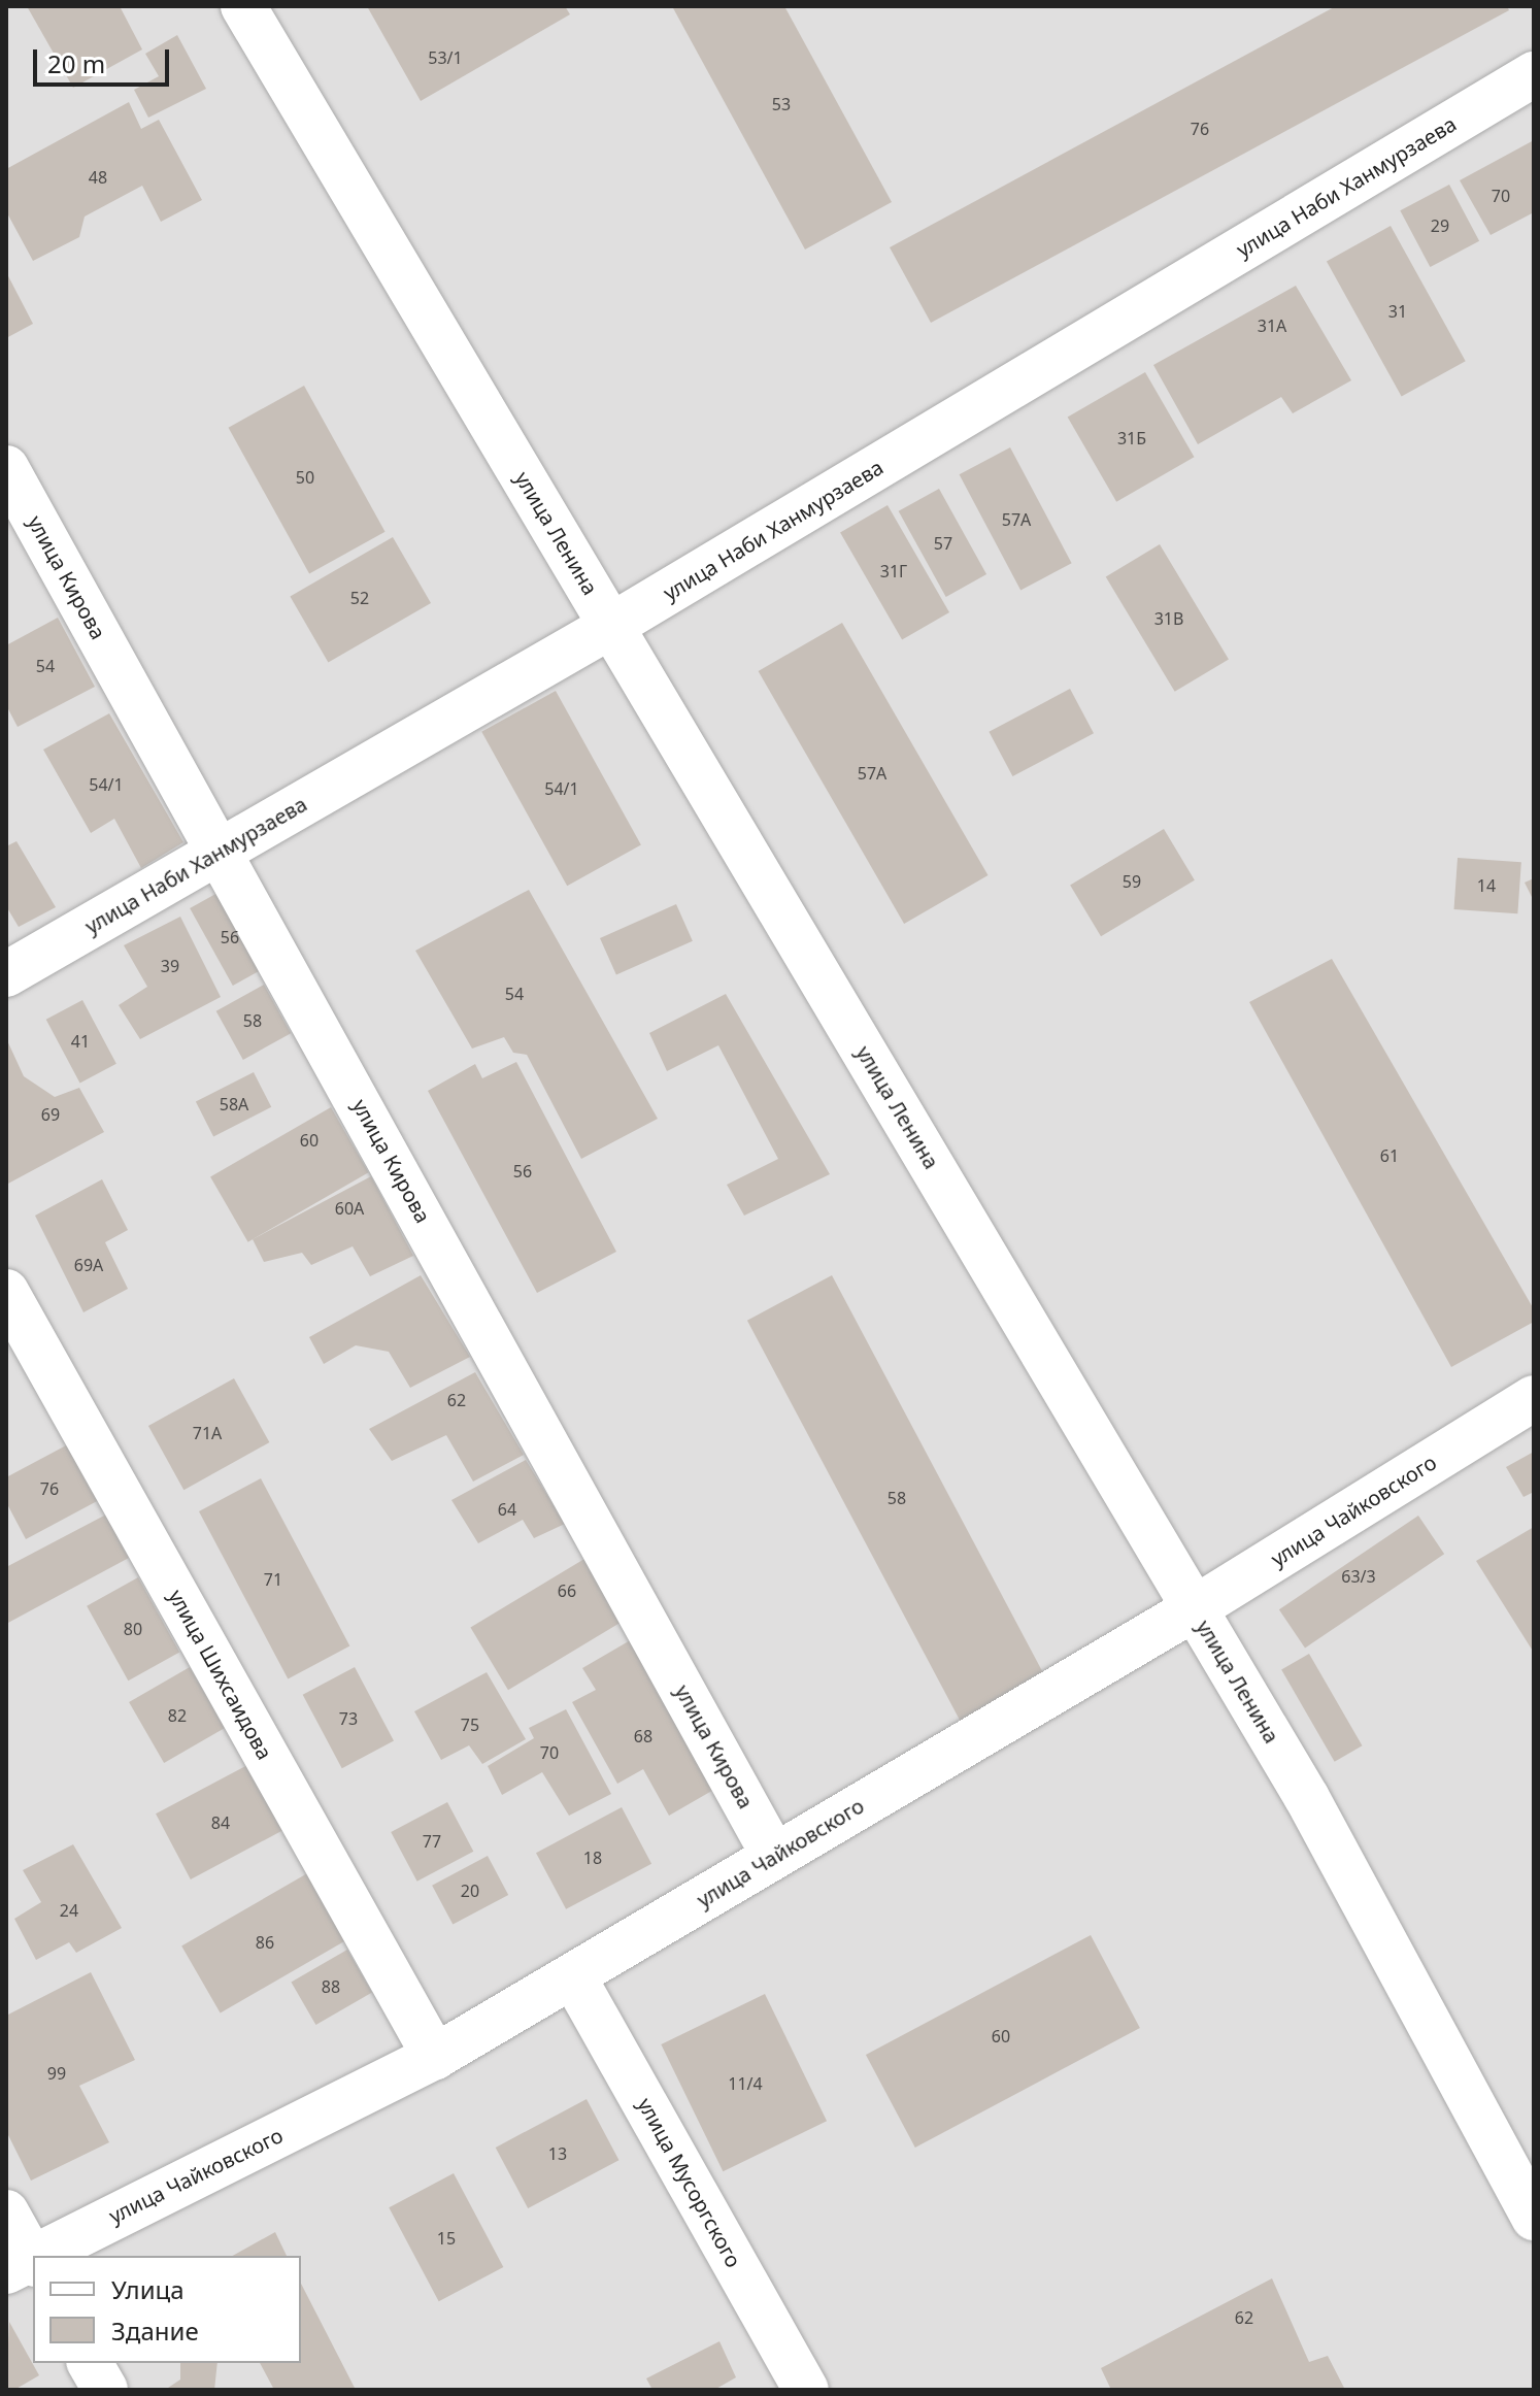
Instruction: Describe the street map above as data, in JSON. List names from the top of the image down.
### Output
{
  "streets": {
    "street": [
      "улица Наби Ханмурзаева",
      "улица Ленина",
      "улица Кирова",
      "улица Чайковского",
      "улица Шихсаидова",
      "улица Мусоргского"
    ]
  },
  "crossings": [
    ["улица Наби Ханмурзаева", "улица Ленина"],
    ["улица Наби Ханмурзаева", "улица Кирова"],
    ["улица Ленина", "улица Чайковского"],
    ["улица Кирова", "улица Чайковского"],
    ["улица Чайковского", "улица Шихсаидова"],
    ["улица Чайковского", "улица Мусоргского"]
  ],
  "house_numbers": [
    "53/1",
    "53",
    "76",
    "48",
    "70",
    "29",
    "31",
    "31А",
    "31Б",
    "50",
    "57А",
    "57",
    "31Г",
    "52",
    "31В",
    "54",
    "57А",
    "54/1",
    "54/1",
    "59",
    "14",
    "56",
    "39",
    "54",
    "58",
    "41",
    "58А",
    "69",
    "60",
    "61",
    "56",
    "60А",
    "69А",
    "62",
    "71А",
    "76",
    "58",
    "64",
    "63/3",
    "71",
    "66",
    "80",
    "82",
    "73",
    "75",
    "68",
    "70",
    "84",
    "77",
    "18",
    "20",
    "24",
    "86",
    "88",
    "60",
    "99",
    "11/4",
    "13",
    "15",
    "62"
  ],
  "legend": ["Улица", "Здание"],
  "scale_bar": "20 m"
}
